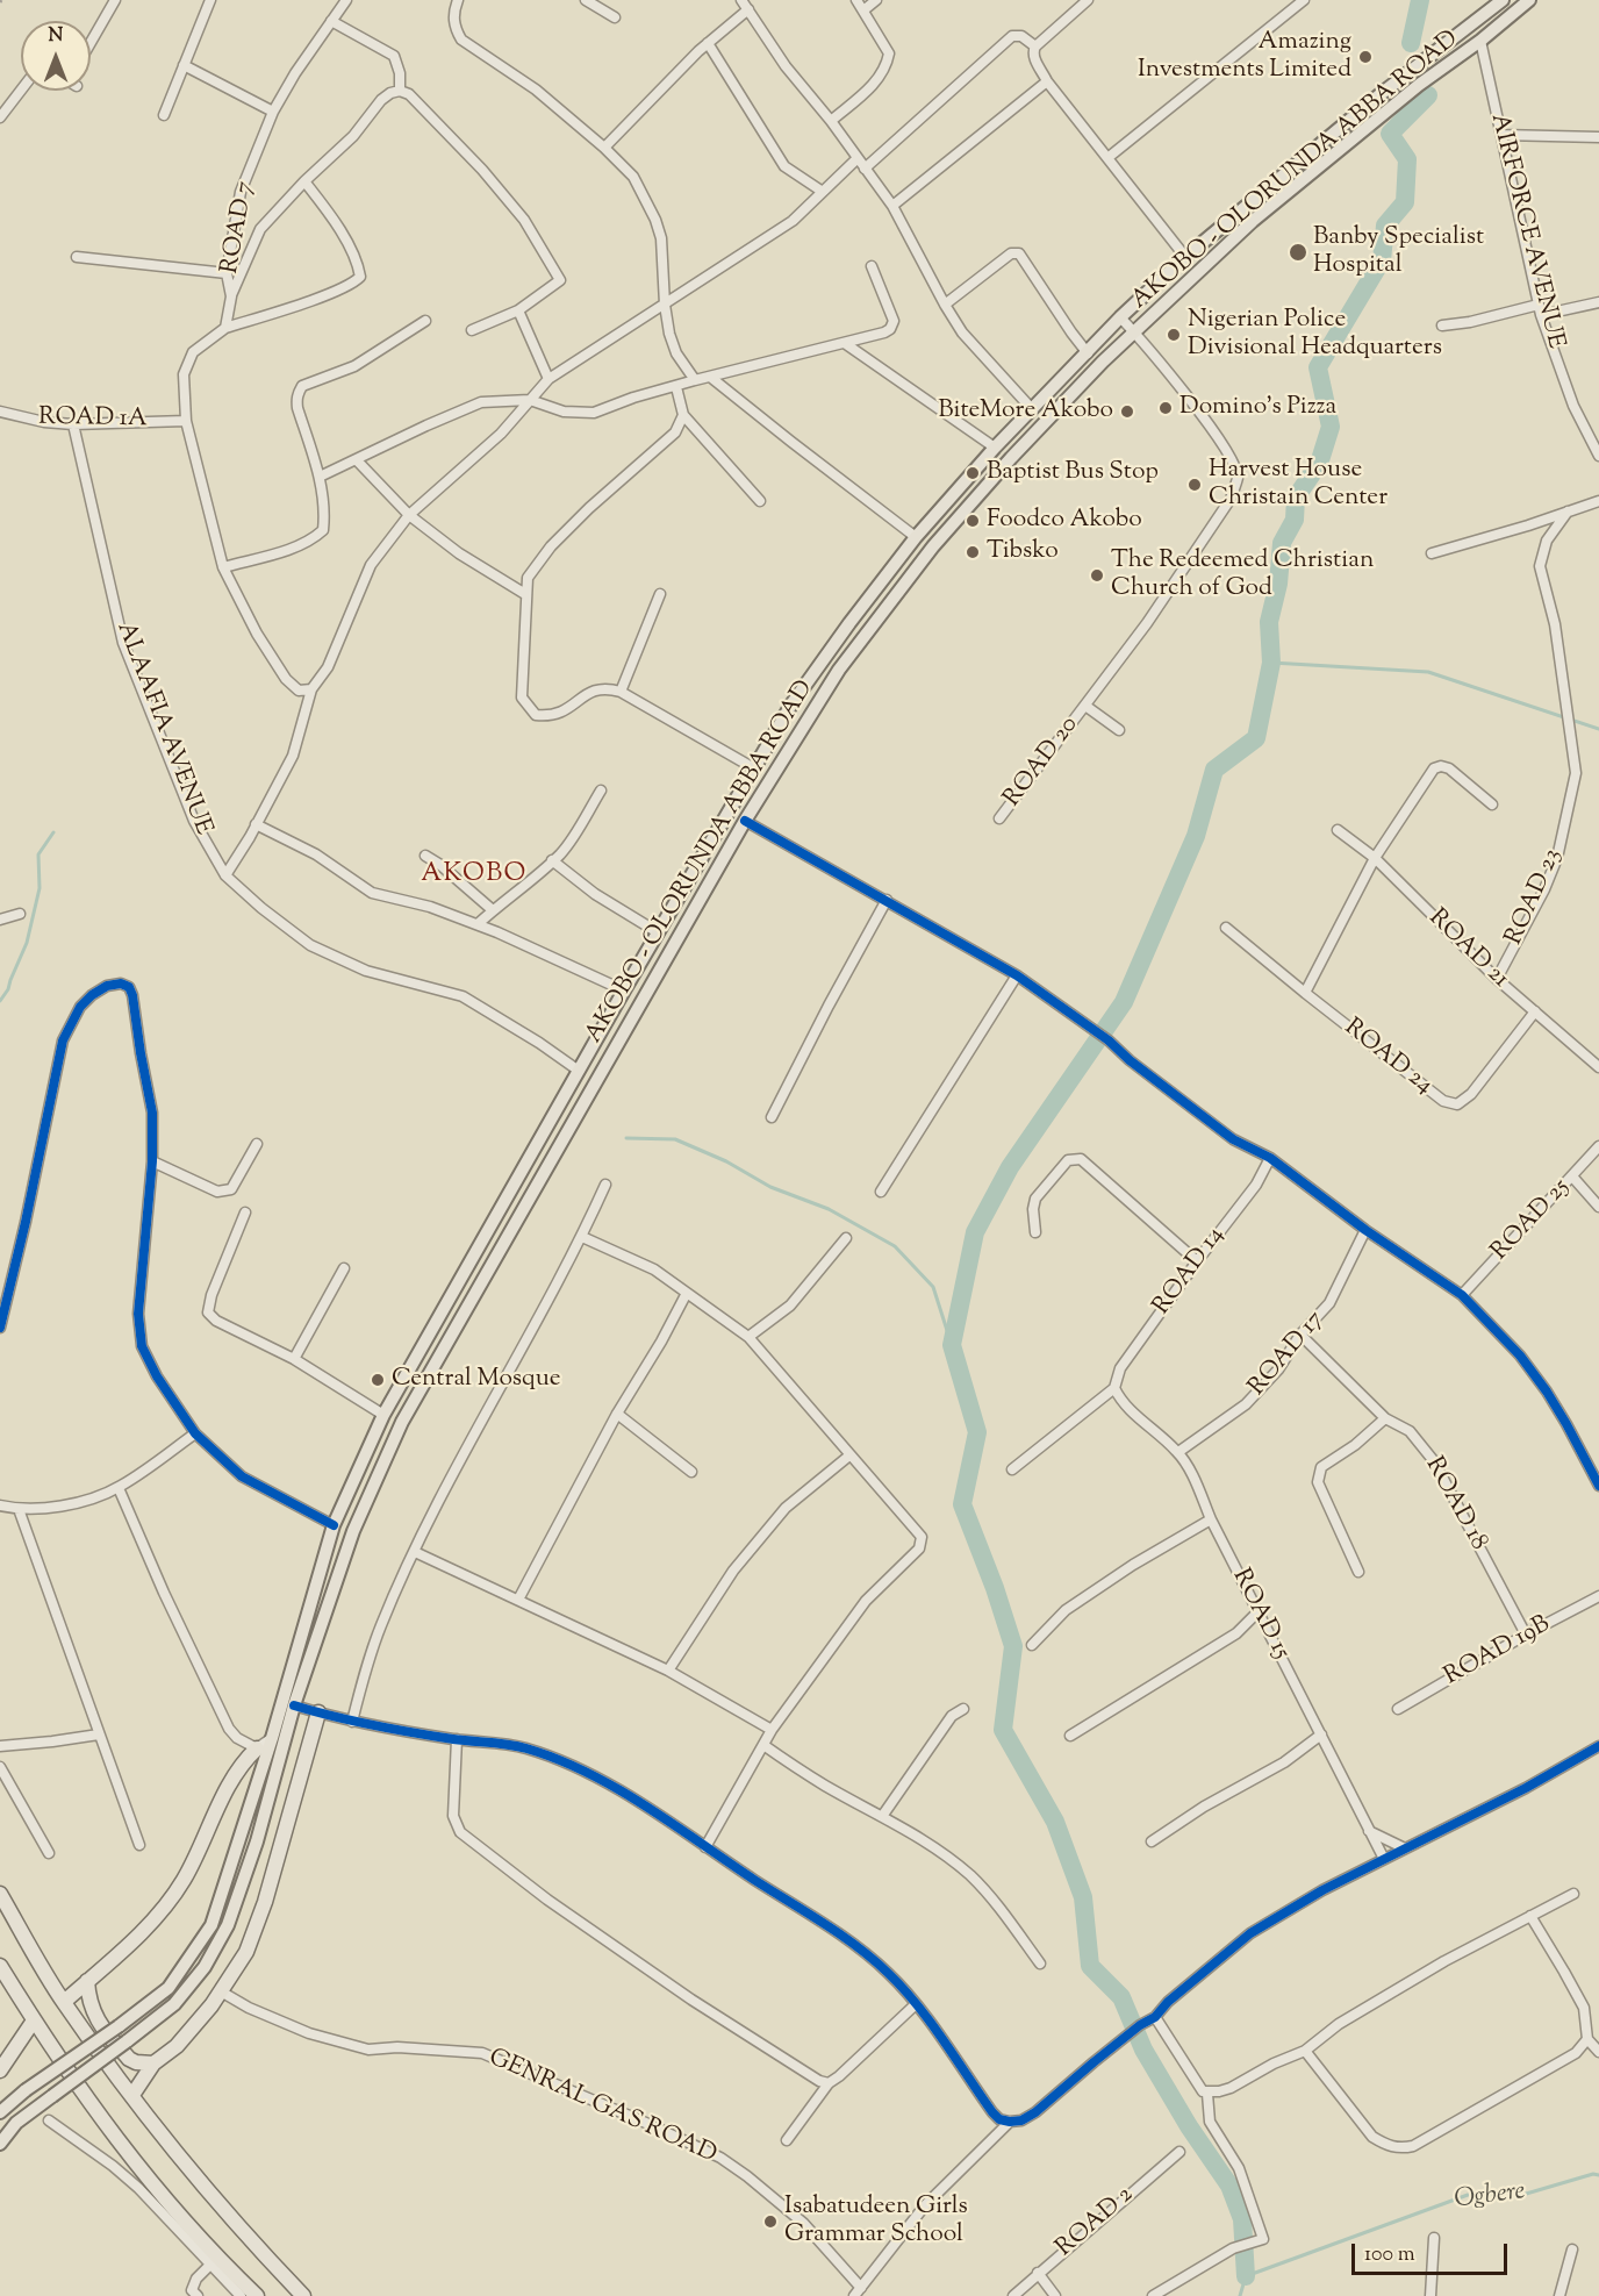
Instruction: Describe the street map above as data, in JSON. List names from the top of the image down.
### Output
{
  "streets": {
    "main road": ["AKOBO - OLORUNDA ABBA ROAD"],
    "street": [
      "ROAD 7",
      "AIRFORCE AVENUE",
      "ROAD 1A",
      "ALAAFIA AVENUE",
      "ROAD 20",
      "ROAD 23",
      "ROAD 21",
      "ROAD 24",
      "ROAD 25",
      "ROAD 14",
      "ROAD 17",
      "ROAD 18",
      "ROAD 15",
      "ROAD 19B",
      "GENRAL GAS ROAD",
      "ROAD 2"
    ]
  },
  "crossings": [
    ["AKOBO - OLORUNDA ABBA ROAD", "AIRFORCE AVENUE"],
    ["AKOBO - OLORUNDA ABBA ROAD", "ALAAFIA AVENUE"],
    ["AKOBO - OLORUNDA ABBA ROAD", "ROAD 20"],
    ["ROAD 1A", "ALAAFIA AVENUE"],
    ["ROAD 23", "ROAD 21"],
    ["ROAD 21", "ROAD 24"],
    ["ROAD 14", "ROAD 15"],
    ["ROAD 17", "ROAD 18"],
    ["ROAD 17", "ROAD 15"],
    ["ROAD 18", "ROAD 19B"]
  ],
  "districts": ["AKOBO"],
  "water": ["Ogbere"],
  "places": [
    "Amazing Investments Limited",
    "Banby Specialist Hospital",
    "Nigerian Police Divisional Headquarters",
    "Domino's Pizza",
    "BiteMore Akobo",
    "Baptist Bus Stop",
    "Harvest House Christain Center",
    "Foodco Akobo",
    "Tibsko",
    "The Redeemed Christian Church of God",
    "Central Mosque",
    "Isabatudeen Girls Grammar School"
  ],
  "scale_bar": "100 m",
  "north": "top"
}
